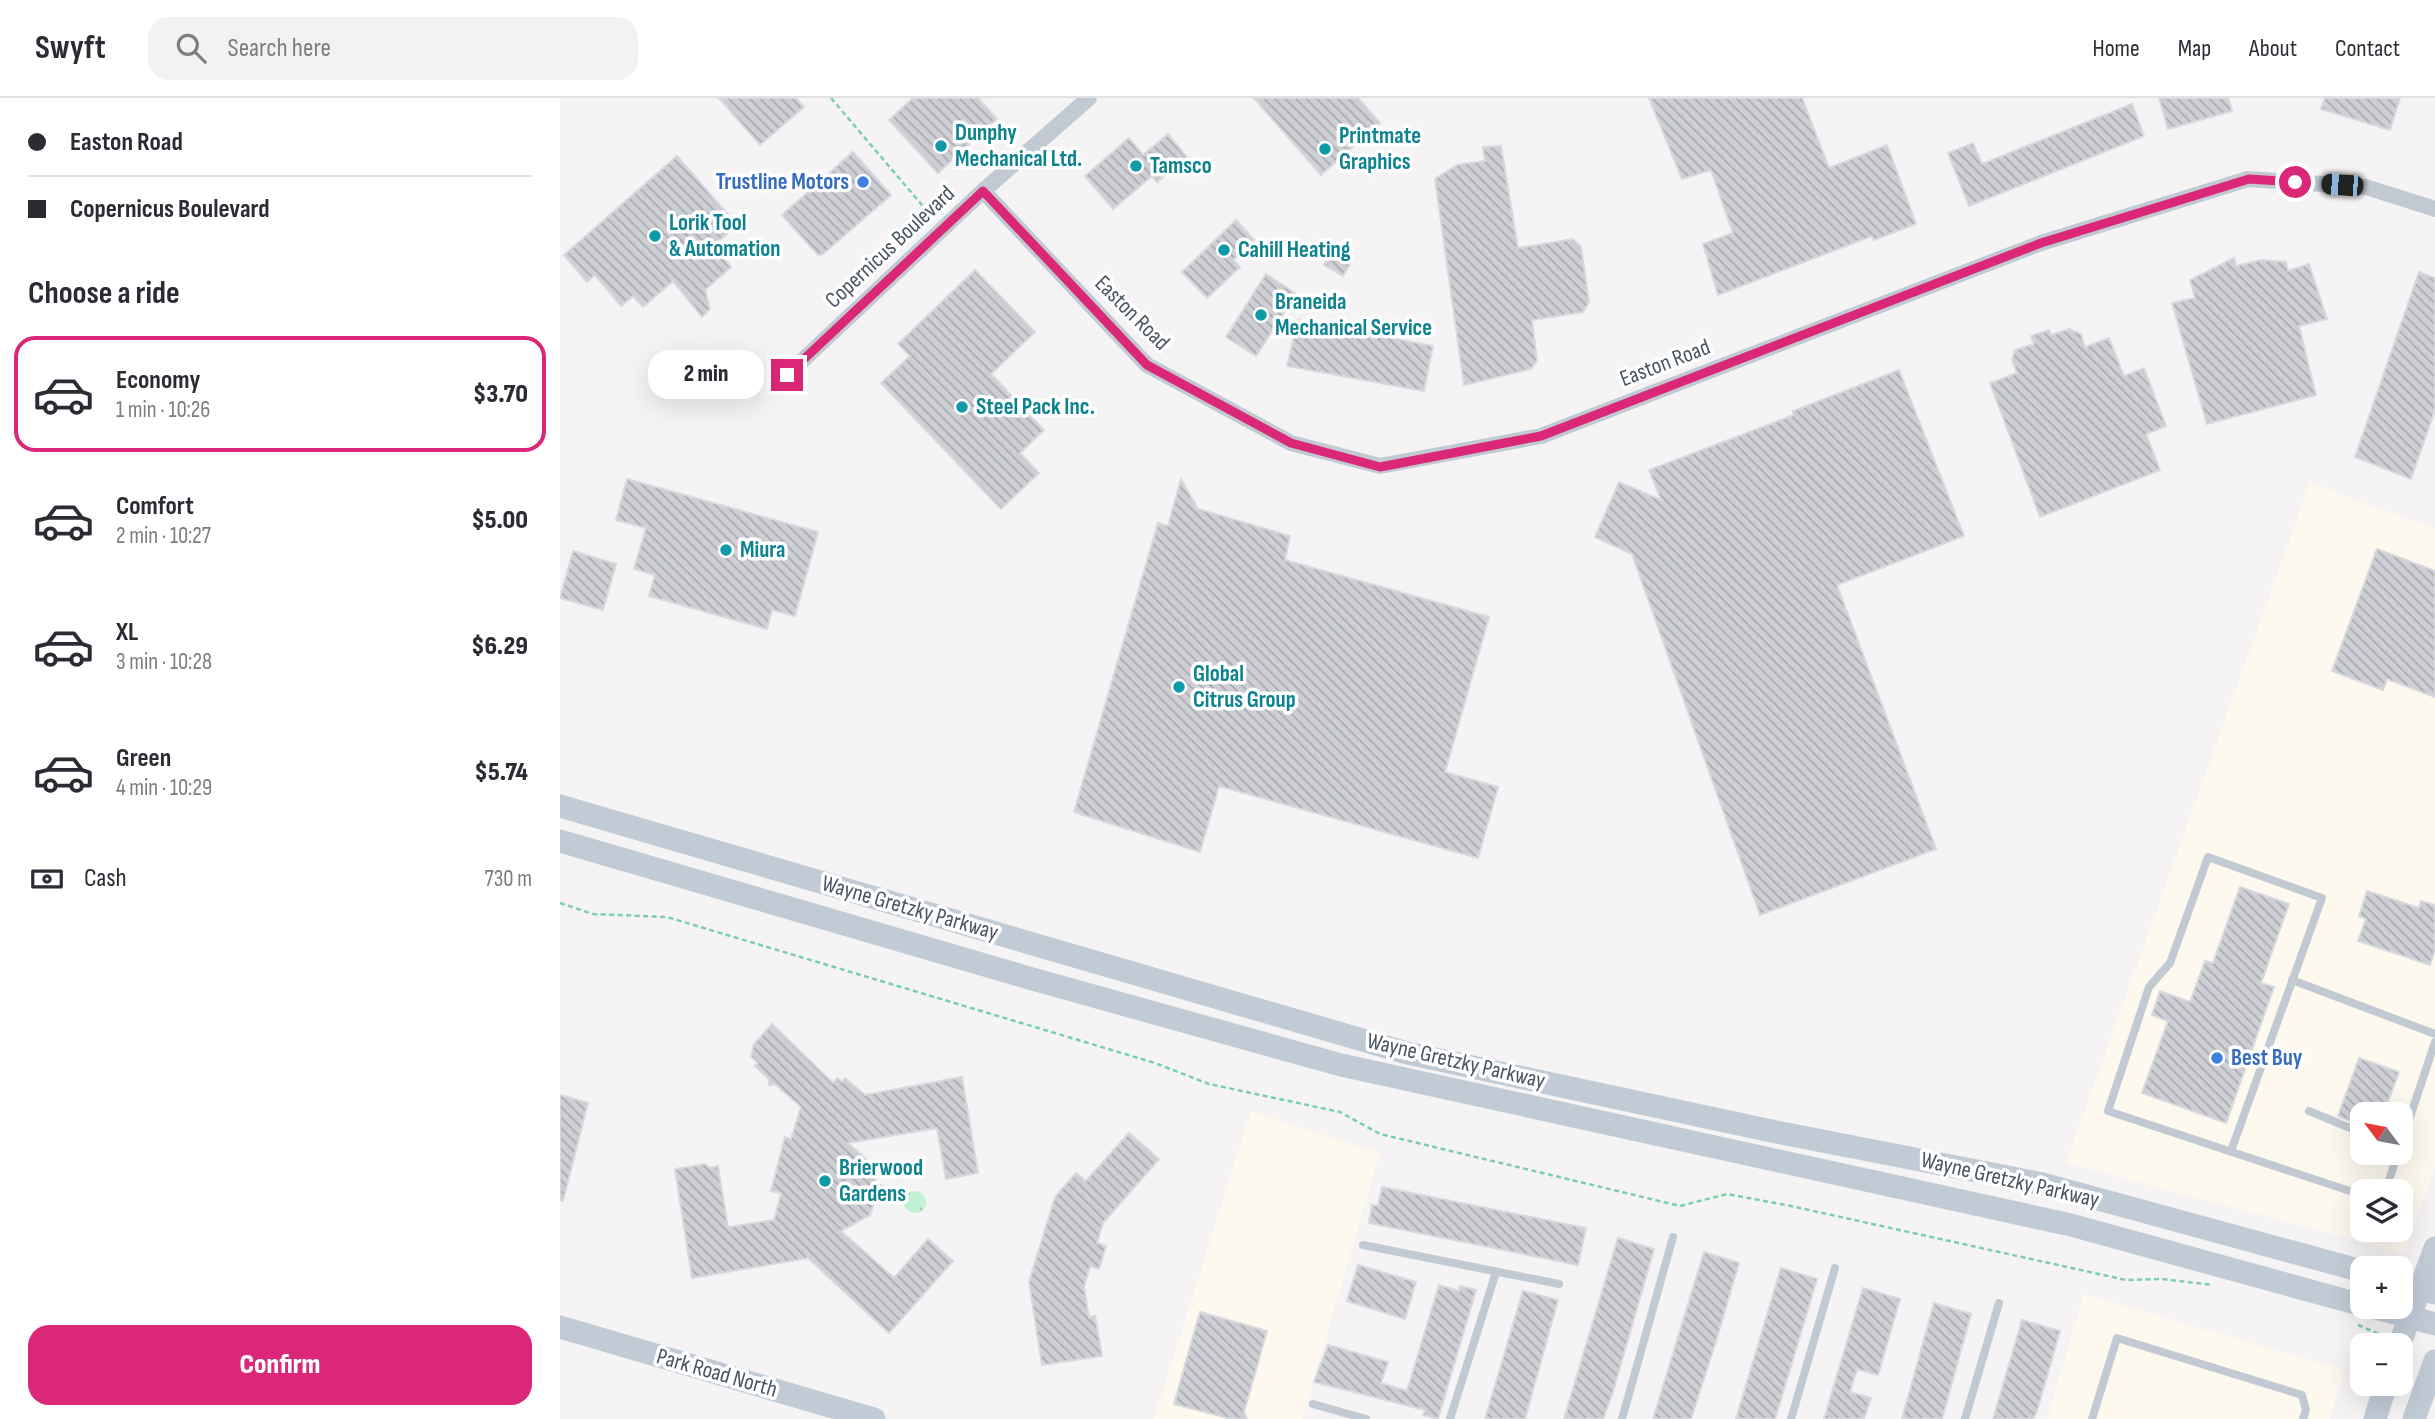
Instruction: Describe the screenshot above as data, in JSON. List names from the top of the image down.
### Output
{
  "streets": {
    "main road": ["Wayne Gretzky Parkway", "Park Road North"],
    "street": ["Copernicus Boulevard", "Easton Road"]
  },
  "crossings": [
    ["Copernicus Boulevard", "Easton Road"]
  ],
  "places": [
    "Dunphy Mechanical Ltd.",
    "Printmate Graphics",
    "Tamsco",
    "Trustline Motors",
    "Lorik Tool & Automation",
    "Cahill Heating",
    "Braneida Mechanical Service",
    "Steel Pack Inc.",
    "Miura",
    "Global Citrus Group",
    "Best Buy",
    "Brierwood Gardens"
  ],
  "north": "top left",
  "page": {
    "header": "Swyft",
    "search": "Search here",
    "nav": [
      "Home",
      "Map",
      "About",
      "Contact"
    ],
    "banner": ["Easton Road", "Copernicus Boulevard"],
    "heading": "Choose a ride",
    "list": [
      {
        "name": "Economy",
        "note": "1 min · 10:26",
        "value": "$3.70"
      },
      {
        "name": "Comfort",
        "note": "2 min · 10:27",
        "value": "$5.00"
      },
      {
        "name": "XL",
        "note": "3 min · 10:28",
        "value": "$6.29"
      },
      {
        "name": "Green",
        "note": "4 min · 10:29",
        "value": "$5.74"
      }
    ],
    "bubble": "2 min",
    "pay": ["Cash", "730 m"],
    "map_buttons": ["+", "−"],
    "buttons": "Confirm"
  }
}
